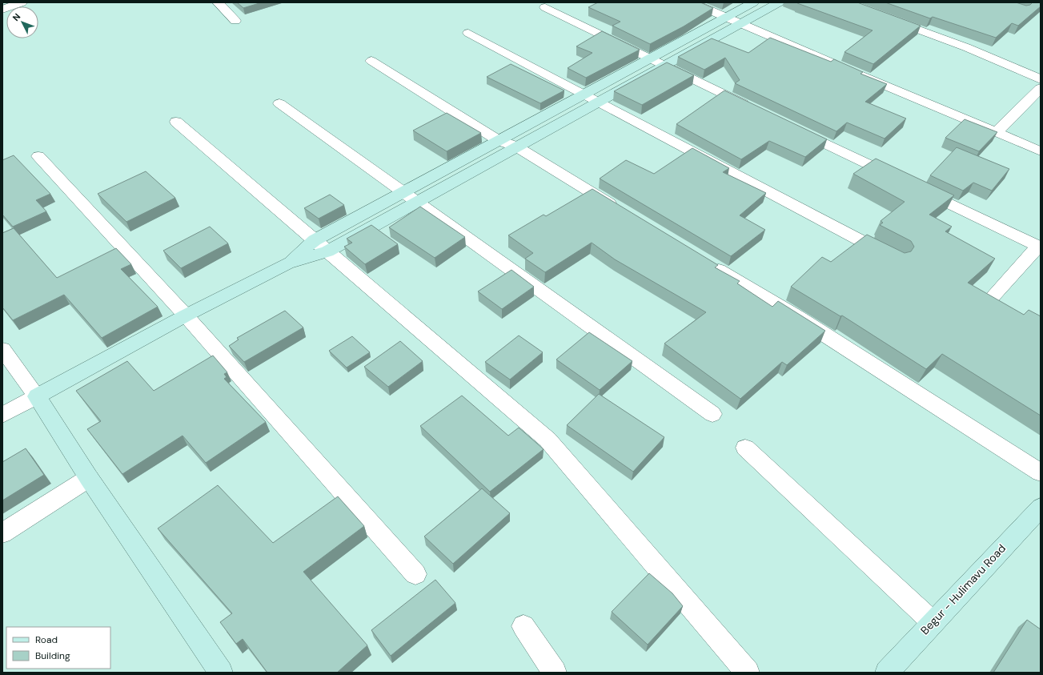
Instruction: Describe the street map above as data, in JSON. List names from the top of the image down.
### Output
{
  "streets": {
    "street": ["Begur - Hulimavu Road"]
  },
  "legend": ["Road", "Building"],
  "north": "top left"
}
